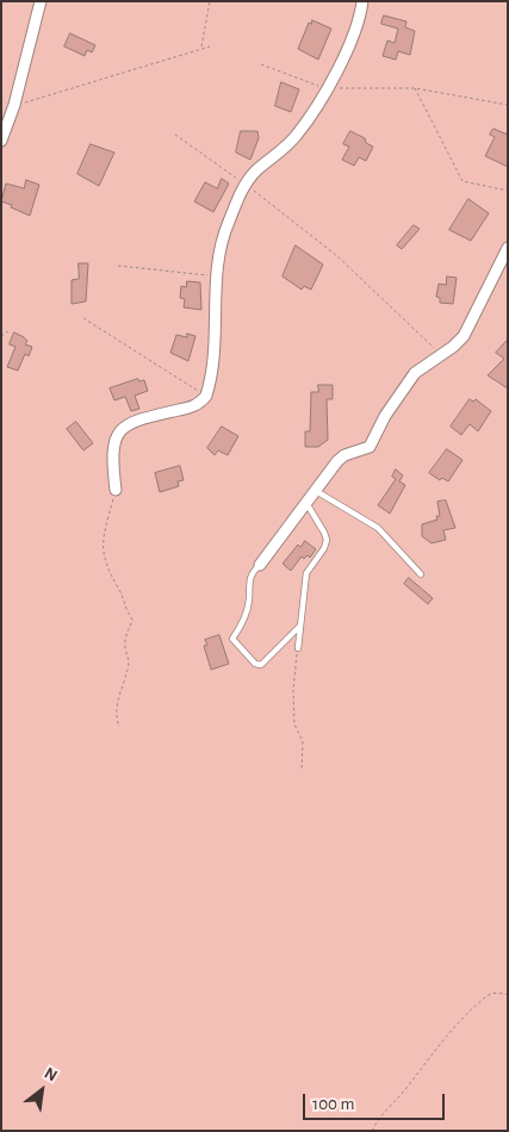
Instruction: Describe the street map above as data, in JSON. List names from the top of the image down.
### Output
{
  "scale_bar": "100 m",
  "north": "top right"
}
